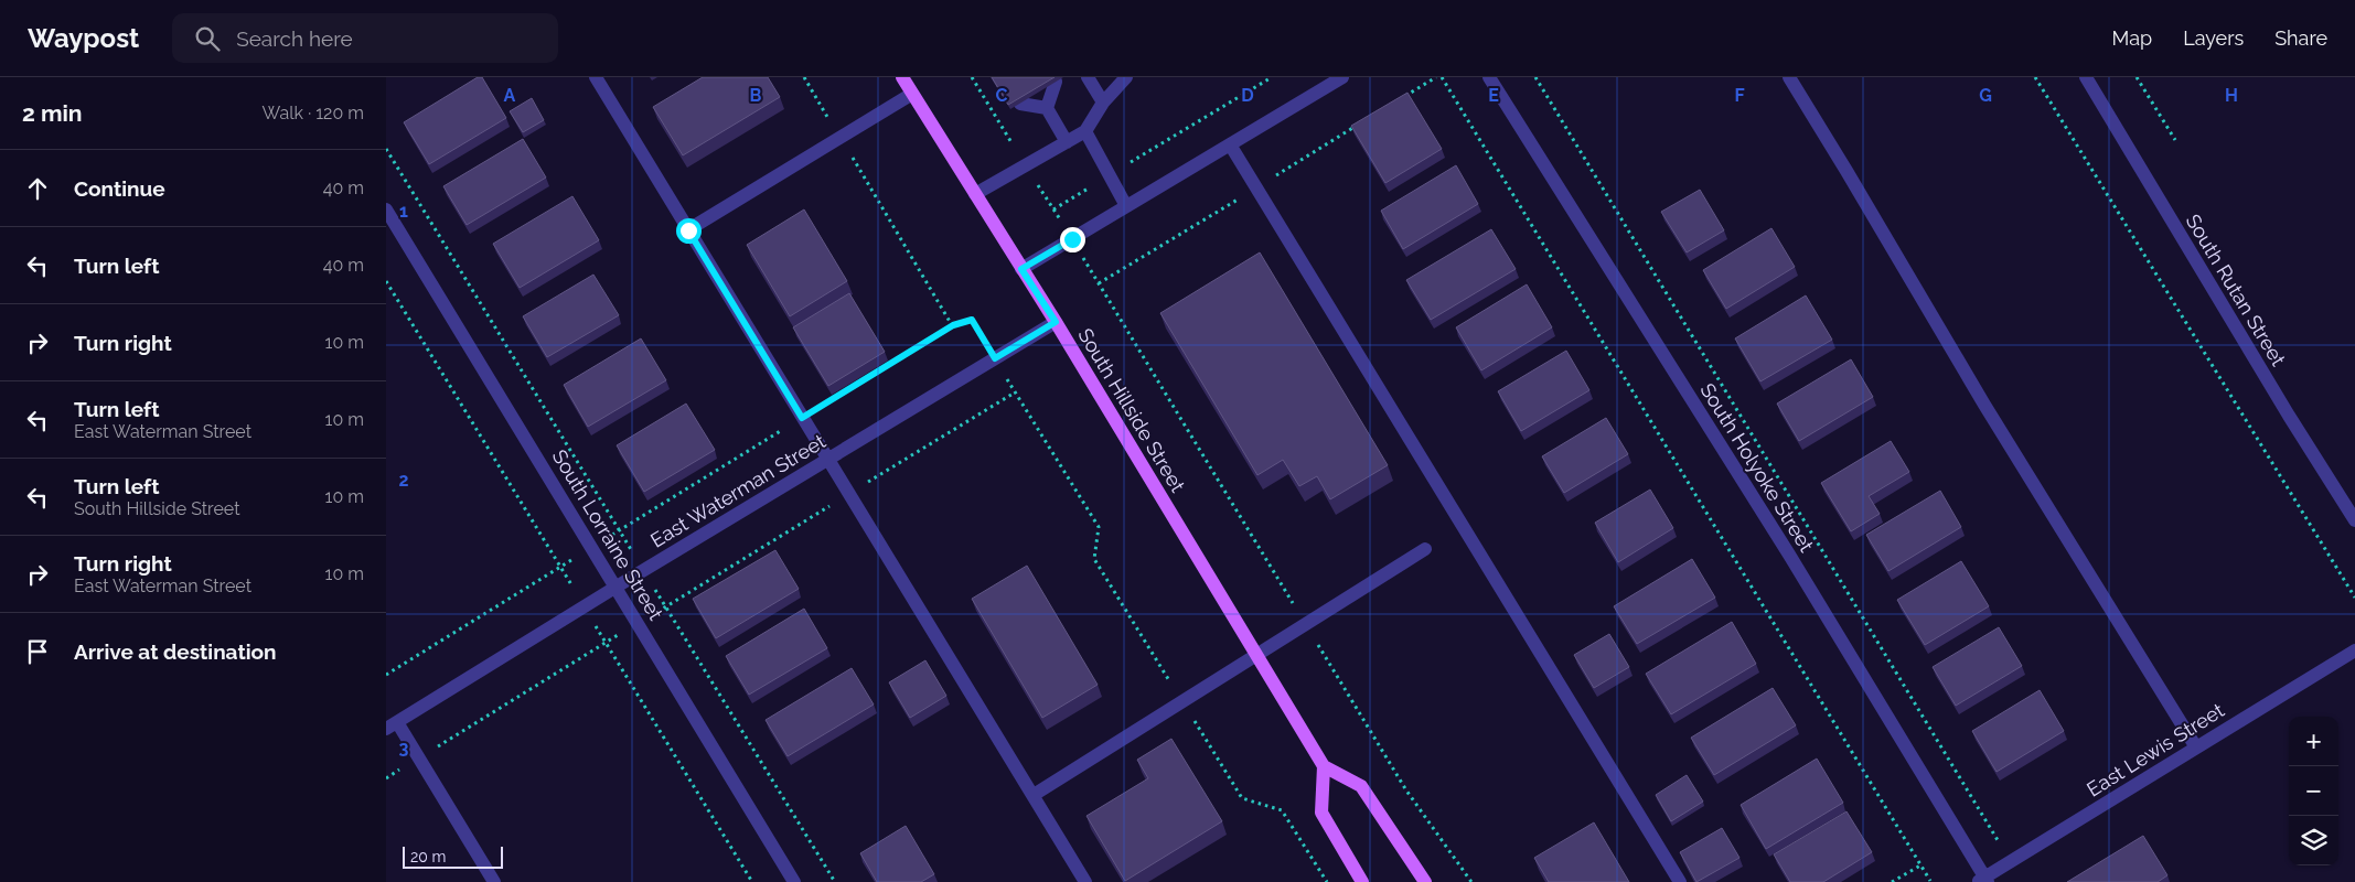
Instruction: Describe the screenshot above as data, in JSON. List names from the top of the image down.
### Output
{
  "streets": {
    "main road": ["South Hillside Street"],
    "street": [
      "South Rutan Street",
      "South Holyoke Street",
      "East Waterman Street",
      "South Lorraine Street",
      "East Lewis Street"
    ]
  },
  "crossings": [
    ["South Hillside Street", "East Waterman Street"],
    ["South Holyoke Street", "East Lewis Street"],
    ["East Waterman Street", "South Lorraine Street"]
  ],
  "scale_bar": "20 m",
  "page": {
    "header": "Waypost",
    "search": "Search here",
    "nav": ["Map", "Layers", "Share"],
    "heading": ["2 min", "Walk · 120 m"],
    "list": [
      ["Continue", "40 m"],
      ["Turn left", "40 m"],
      ["Turn right", "10 m"],
      ["Turn left", "East Waterman Street", "10 m"],
      ["Turn left", "South Hillside Street", "10 m"],
      ["Turn right", "East Waterman Street", "10 m"],
      "Arrive at destination"
    ],
    "map_buttons": ["+", "−"],
    "scale": "20 m"
  },
  "grid": {
    "columns": [
      "A",
      "B",
      "C",
      "D",
      "E",
      "F",
      "G",
      "H"
    ],
    "rows": ["1", "2", "3"]
  }
}
